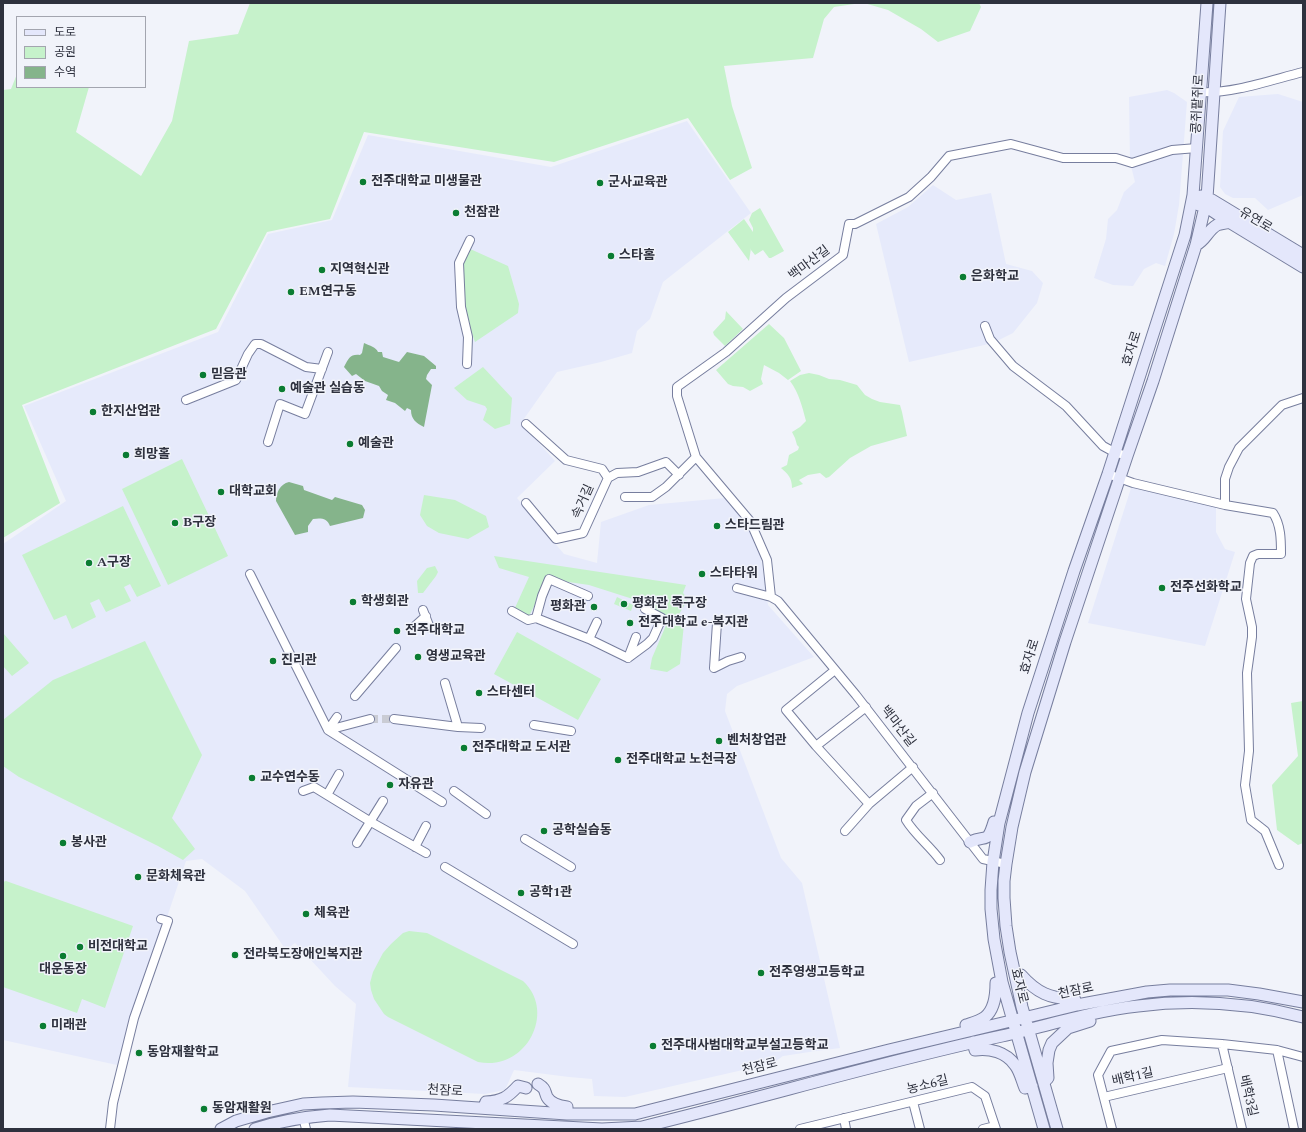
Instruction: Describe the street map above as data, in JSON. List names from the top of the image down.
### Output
{
  "streets": {
    "main road": [
      "콩쥐팥쥐로",
      "유연로",
      "효자로",
      "천잠로"
    ],
    "street": [
      "백마산길",
      "속거길",
      "배학1길",
      "농소6길",
      "배학3길"
    ]
  },
  "crossings": [
    ["콩쥐팥쥐로", "유연로"],
    ["콩쥐팥쥐로", "백마산길"],
    ["콩쥐팥쥐로", "효자로"],
    ["유연로", "효자로"],
    ["백마산길", "효자로"],
    ["효자로", "천잠로"],
    ["배학1길", "배학3길"]
  ],
  "places": [
    "전주대학교 미생물관",
    "군사교육관",
    "천잠관",
    "스타홈",
    "지역혁신관",
    "은화학교",
    "EM연구동",
    "믿음관",
    "예술관 실습동",
    "한지산업관",
    "예술관",
    "희망홀",
    "대학교회",
    "B구장",
    "스타드림관",
    "A구장",
    "스타타워",
    "전주선화학교",
    "학생회관",
    "평화관 족구장",
    "평화관",
    "전주대학교 e-복지관",
    "전주대학교",
    "영생교육관",
    "진리관",
    "스타센터",
    "벤처창업관",
    "전주대학교 도서관",
    "전주대학교 노천극장",
    "교수연수동",
    "자유관",
    "공학실습동",
    "봉사관",
    "문화체육관",
    "공학1관",
    "체육관",
    "비전대학교",
    "전라북도장애인복지관",
    "대운동장",
    "전주영생고등학교",
    "미래관",
    "전주대사범대학교부설고등학교",
    "동암재활학교",
    "동암재활원"
  ],
  "legend": ["도로", "공원", "수역"]
}
